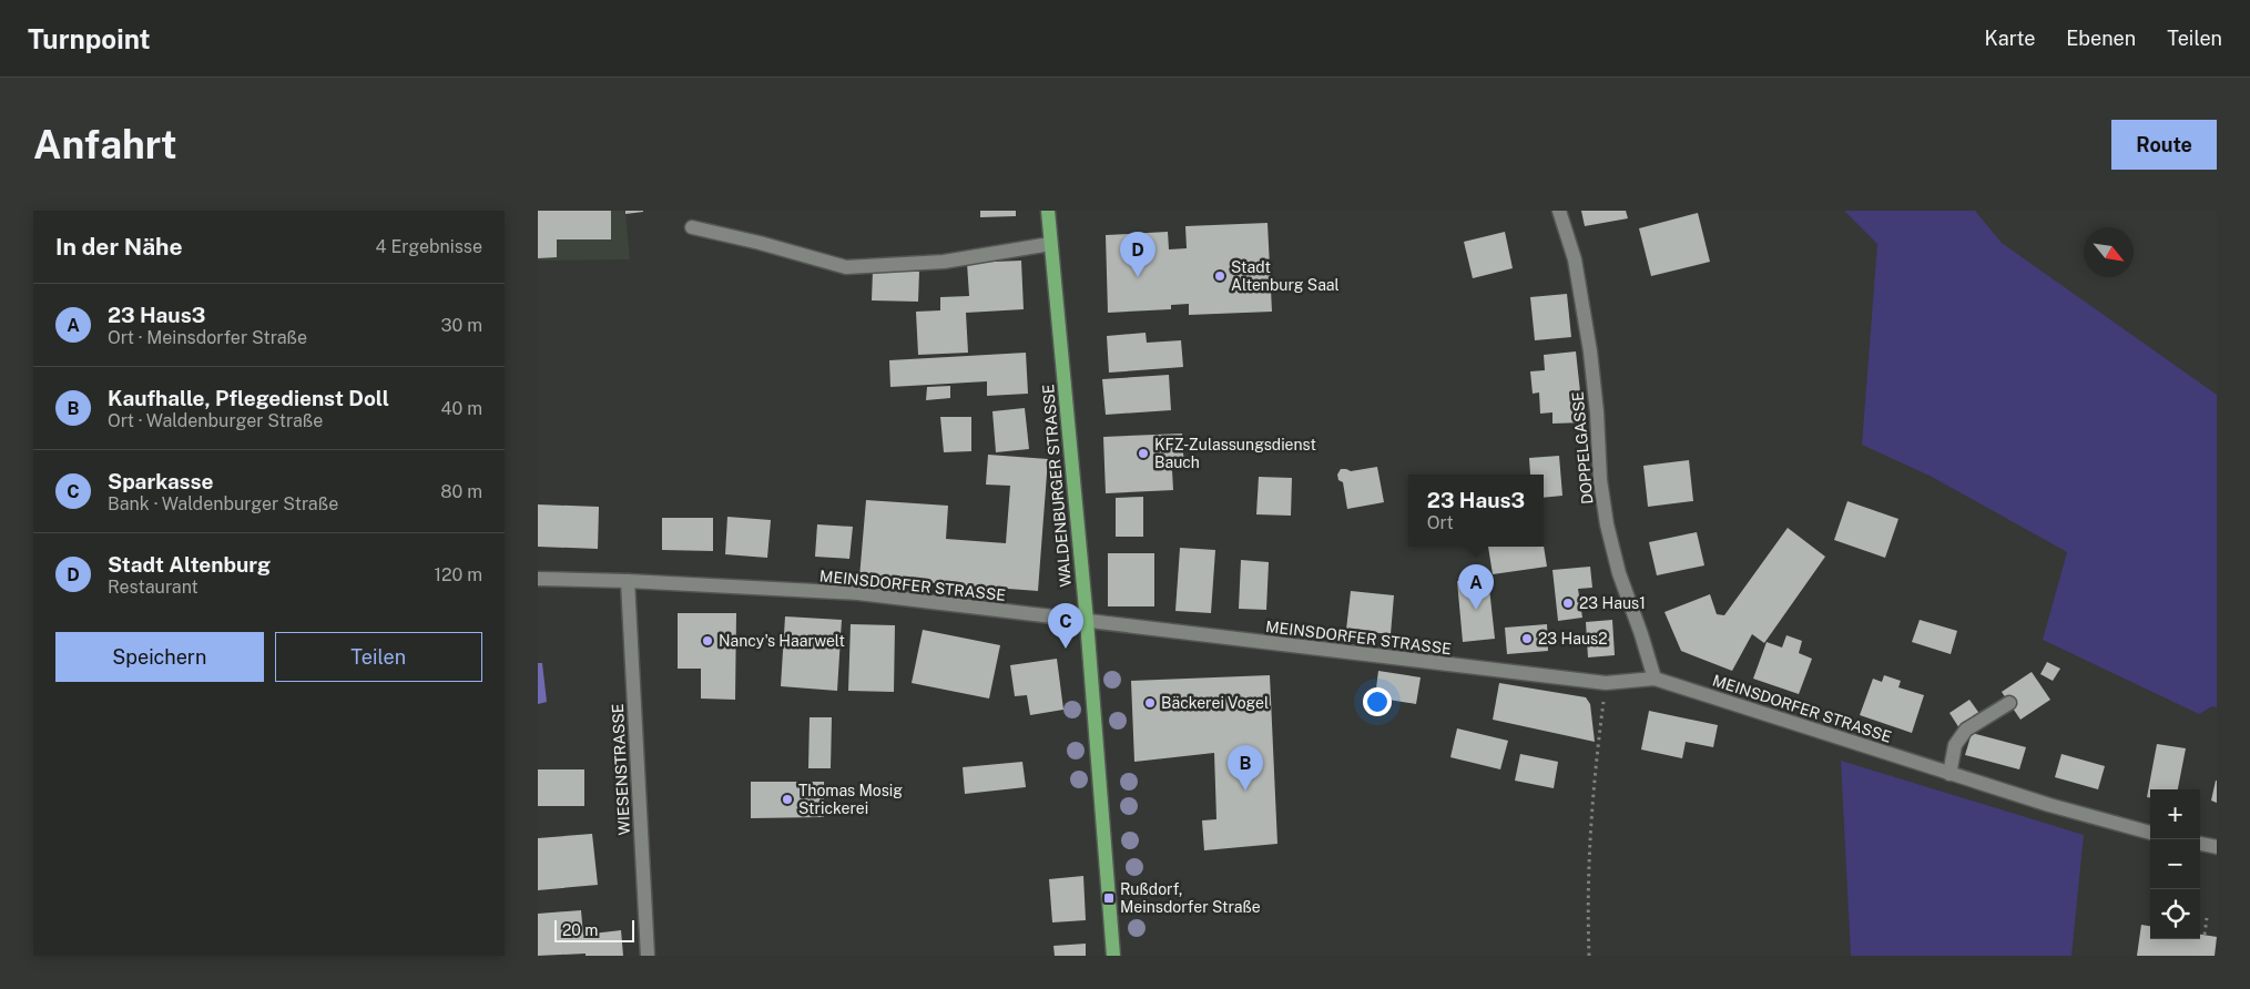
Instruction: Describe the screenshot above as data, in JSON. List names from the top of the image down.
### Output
{
  "streets": {
    "main road": ["WALDENBURGER STRASSE"],
    "street": ["DOPPELGASSE", "MEINSDORFER STRASSE", "WIESENSTRASSE"]
  },
  "crossings": [
    ["DOPPELGASSE", "MEINSDORFER STRASSE"],
    ["WALDENBURGER STRASSE", "MEINSDORFER STRASSE"],
    ["MEINSDORFER STRASSE", "WIESENSTRASSE"]
  ],
  "places": {
    "other": [
      "Stadt Altenburg Saal",
      "KFZ-Zulassungsdienst Bauch",
      "23 Haus1",
      "23 Haus2",
      "Nancy's Haarwelt",
      "Bäckerei Vogel",
      "Thomas Mosig Strickerei"
    ],
    "transit": ["Rußdorf, Meinsdorfer Straße"]
  },
  "scale_bar": "20 m",
  "north": "bottom right",
  "page": {
    "header": "Turnpoint",
    "nav": ["Karte", "Ebenen", "Teilen"],
    "buttons": [
      "Route",
      ["Speichern", "Teilen"]
    ],
    "title": "Anfahrt",
    "heading": ["In der Nähe", "4 Ergebnisse"],
    "pins": [
      "D",
      "A",
      "C",
      "B"
    ],
    "list": [
      {
        "mark": "A",
        "name": "23 Haus3",
        "note": "Ort · Meinsdorfer Straße",
        "value": "30 m"
      },
      {
        "mark": "B",
        "name": "Kaufhalle, Pflegedienst Doll",
        "note": "Ort · Waldenburger Straße",
        "value": "40 m"
      },
      {
        "mark": "C",
        "name": "Sparkasse",
        "note": "Bank · Waldenburger Straße",
        "value": "80 m"
      },
      {
        "mark": "D",
        "name": "Stadt Altenburg",
        "note": "Restaurant",
        "value": "120 m"
      }
    ],
    "popup": ["23 Haus3", "Ort"],
    "map_buttons": ["+", "−"],
    "scale": "20 m"
  }
}
